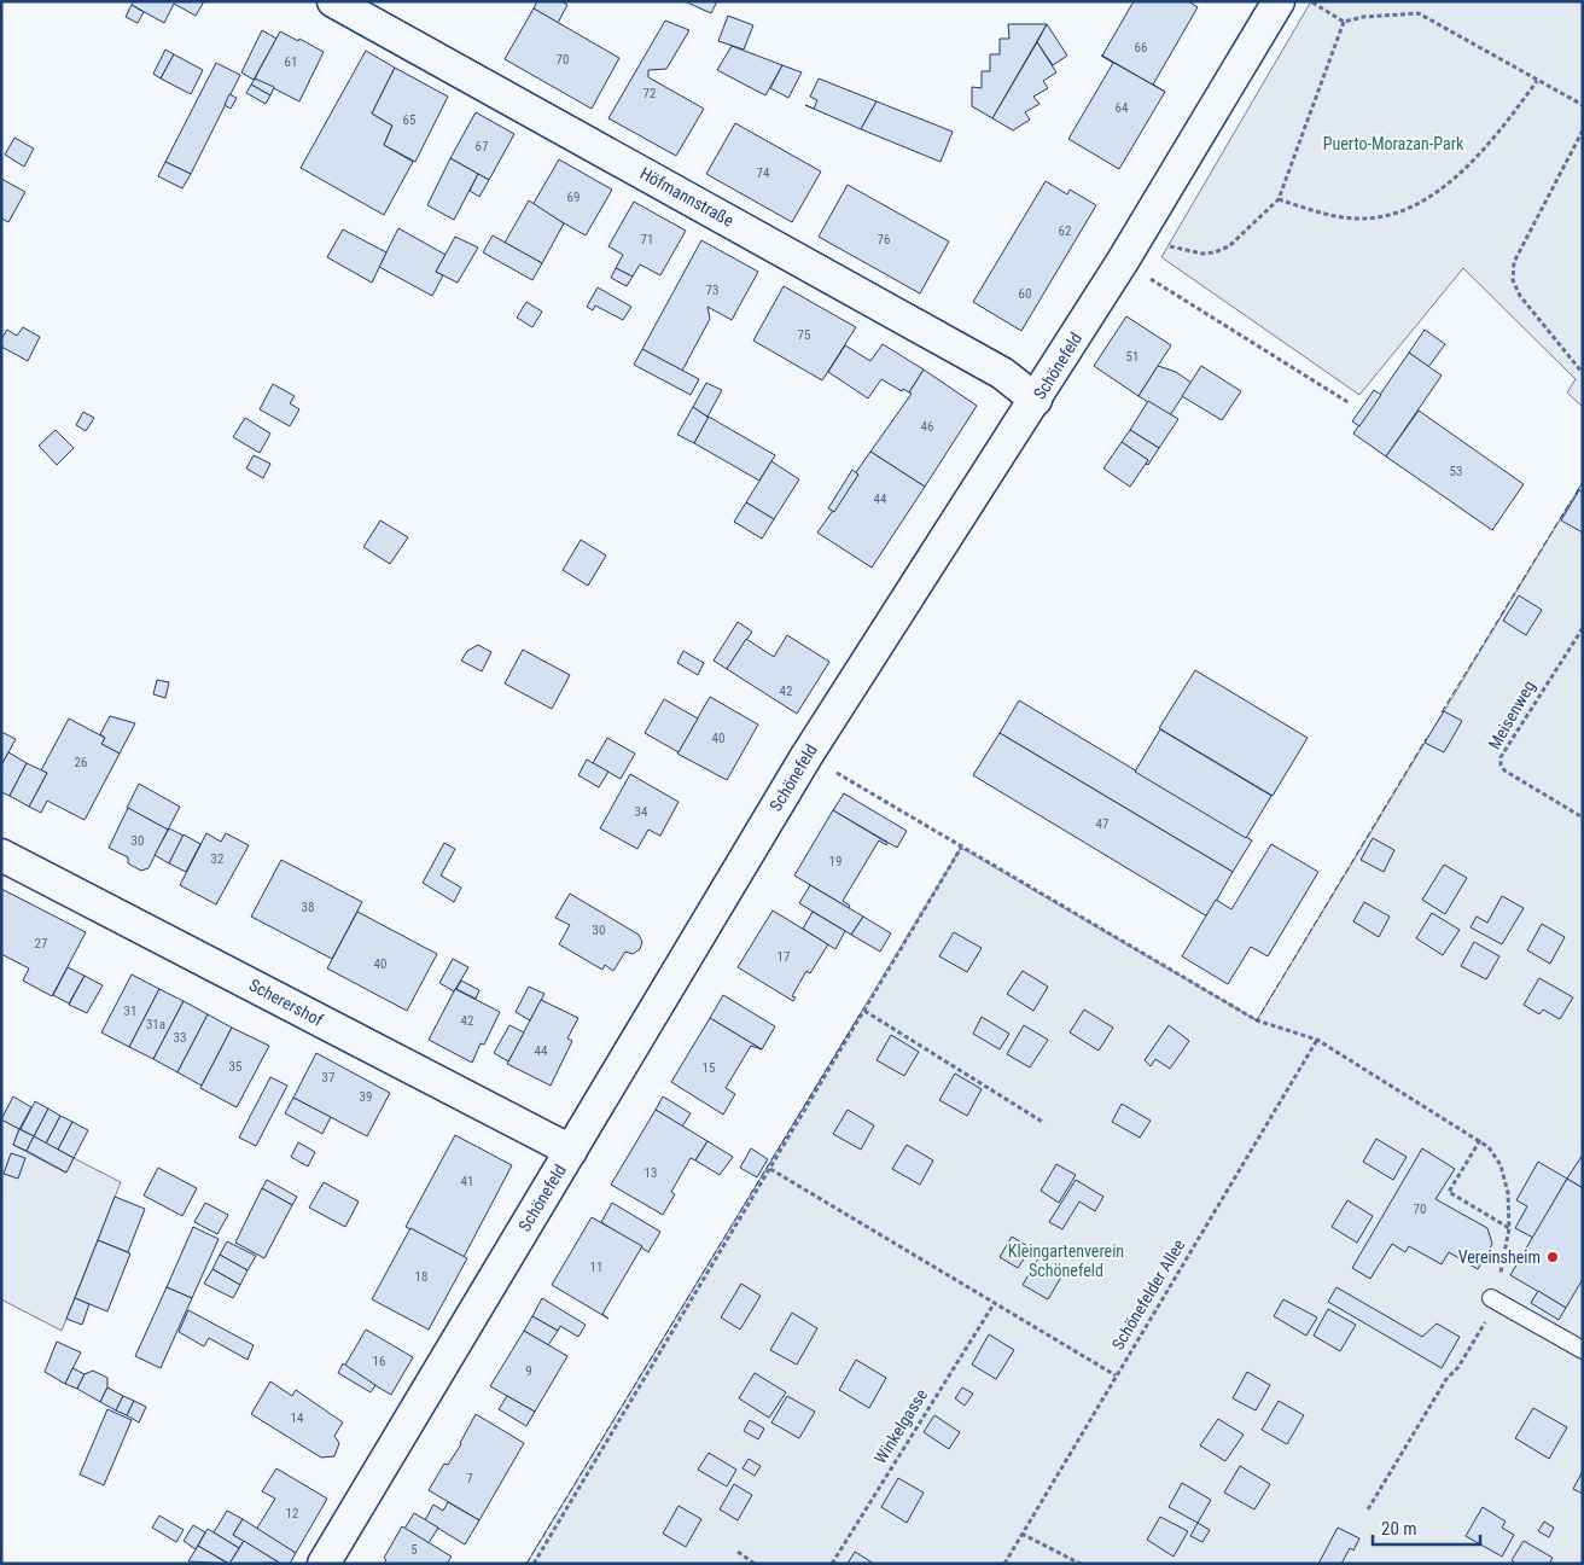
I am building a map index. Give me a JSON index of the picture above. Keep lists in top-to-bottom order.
{
  "streets": {
    "street": ["Höfmannstraße", "Schönefeld", "Scherershof"],
    "path": ["Meisenweg", "Schönefelder Allee", "Winkelgasse"]
  },
  "crossings": [
    ["Höfmannstraße", "Schönefeld"],
    ["Schönefeld", "Scherershof"]
  ],
  "parks": ["Puerto-Morazan-Park", "Kleingartenverein Schönefeld"],
  "places": ["Vereinsheim"],
  "house_numbers": [
    "66",
    "70",
    "61",
    "72",
    "64",
    "65",
    "67",
    "74",
    "69",
    "62",
    "71",
    "76",
    "73",
    "60",
    "75",
    "51",
    "46",
    "53",
    "44",
    "42",
    "40",
    "26",
    "34",
    "47",
    "30",
    "32",
    "19",
    "38",
    "30",
    "27",
    "17",
    "40",
    "31",
    "42",
    "31a",
    "33",
    "44",
    "35",
    "15",
    "37",
    "39",
    "13",
    "41",
    "70",
    "11",
    "18",
    "16",
    "9",
    "14",
    "7",
    "12",
    "5"
  ],
  "scale_bar": "20 m"
}
